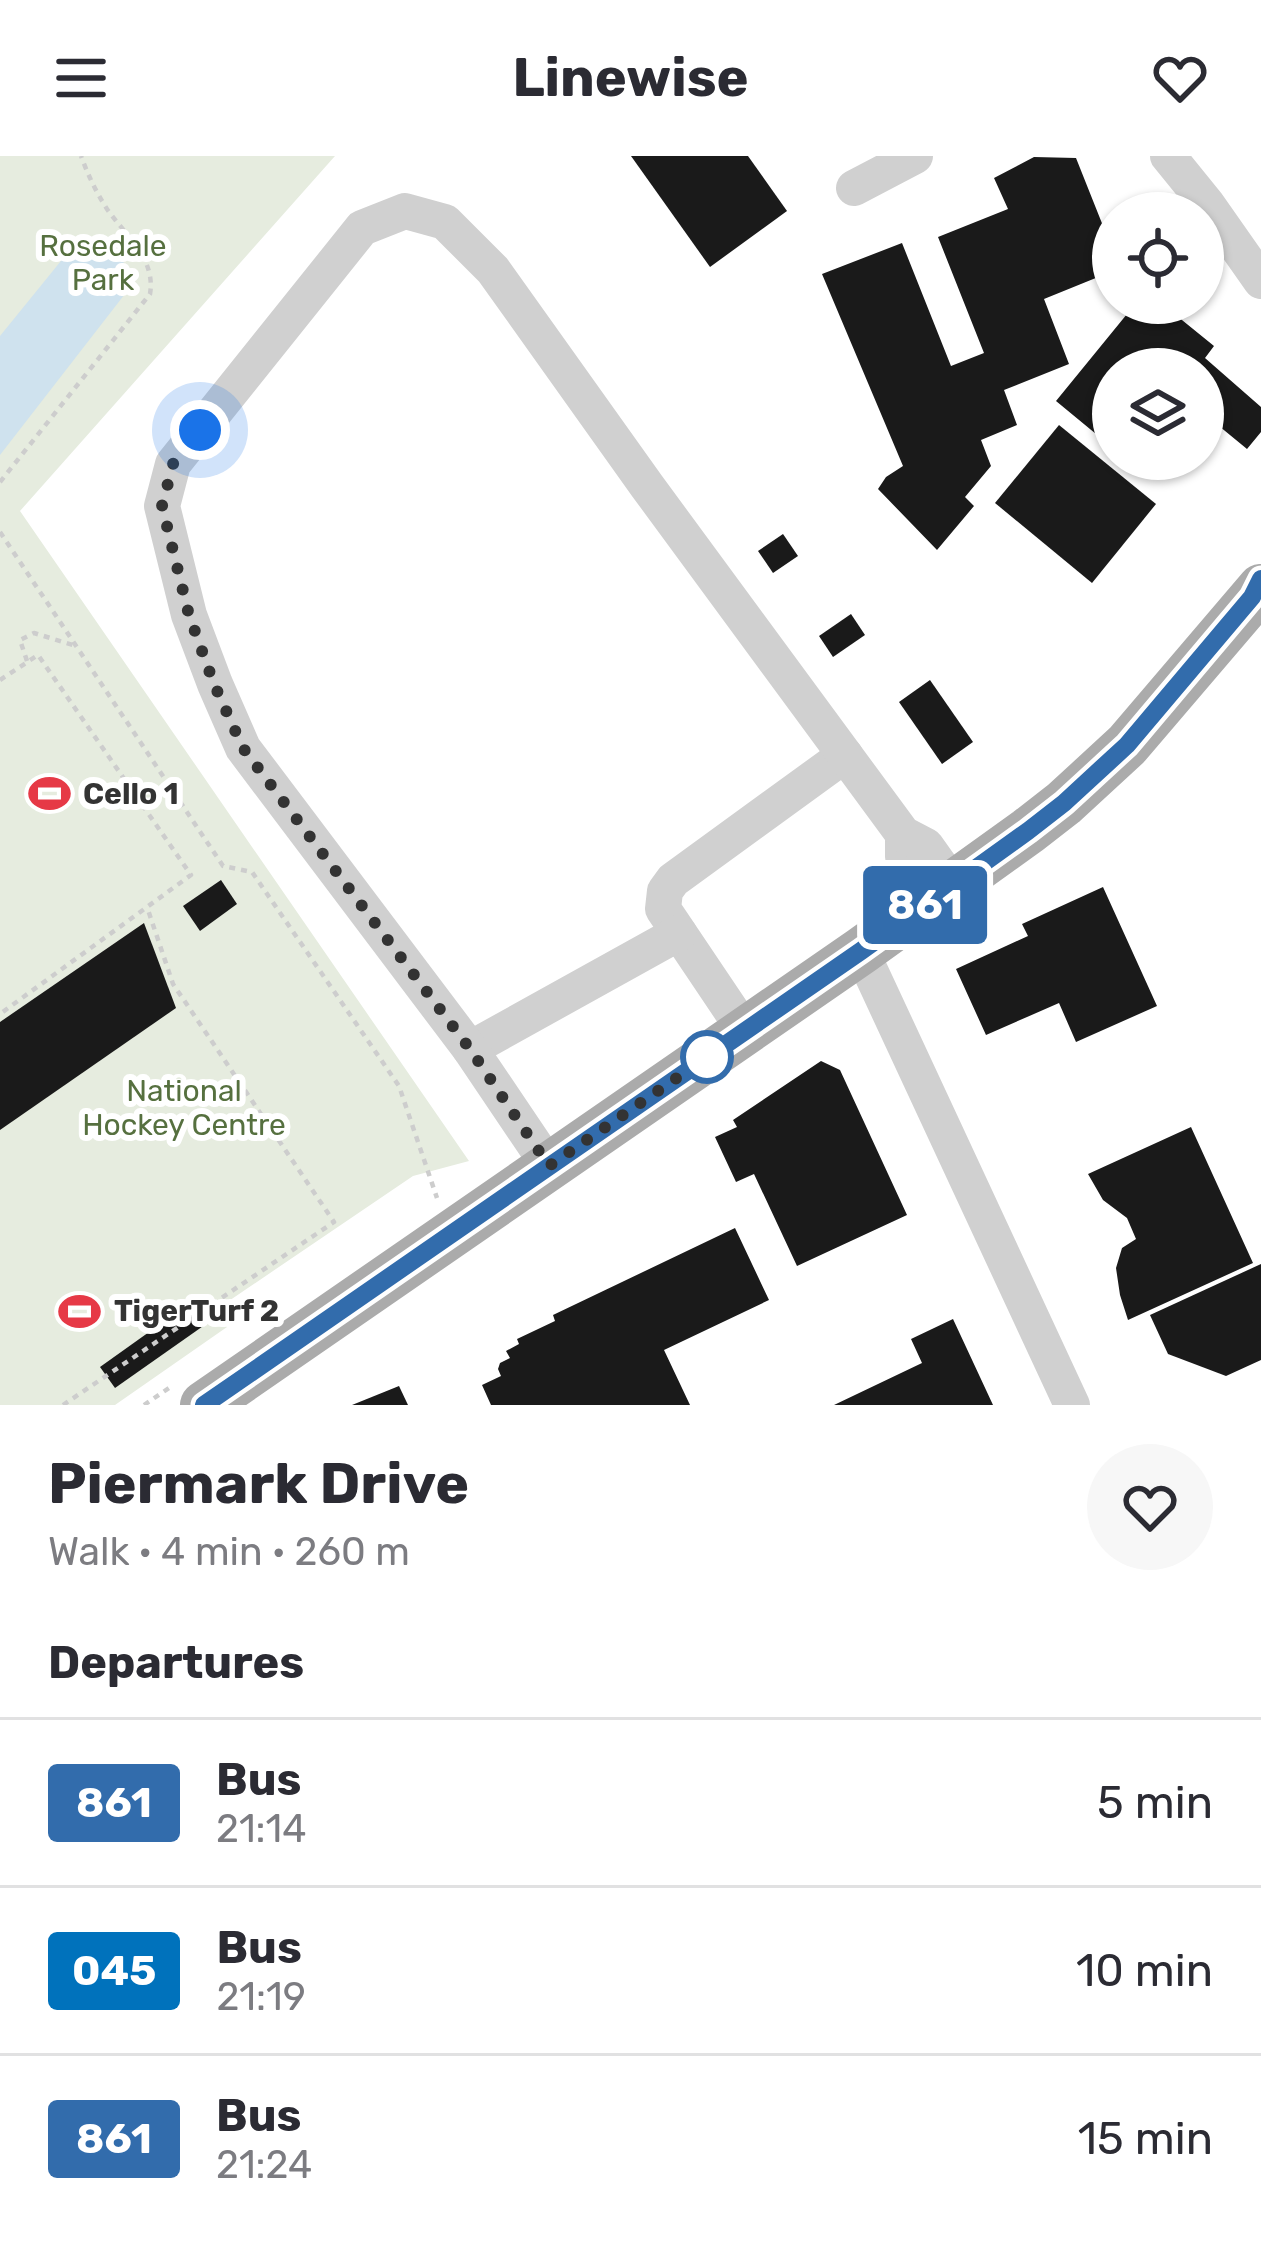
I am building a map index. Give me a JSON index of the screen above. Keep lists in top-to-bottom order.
{
  "parks": ["Rosedale Park", "National Hockey Centre"],
  "places": {
    "sports": ["Cello 1", "TigerTurf 2"]
  },
  "lines": ["bus line 861"],
  "page": {
    "header": "Linewise",
    "on_map": "861",
    "heading": [
      ["Piermark Drive", "Walk · 4 min · 260 m"],
      "Departures"
    ],
    "list": [
      {
        "mark": "861",
        "name": "Bus",
        "note": "21:14",
        "value": "5 min"
      },
      {
        "mark": "045",
        "name": "Bus",
        "note": "21:19",
        "value": "10 min"
      },
      {
        "mark": "861",
        "name": "Bus",
        "note": "21:24",
        "value": "15 min"
      }
    ]
  }
}
